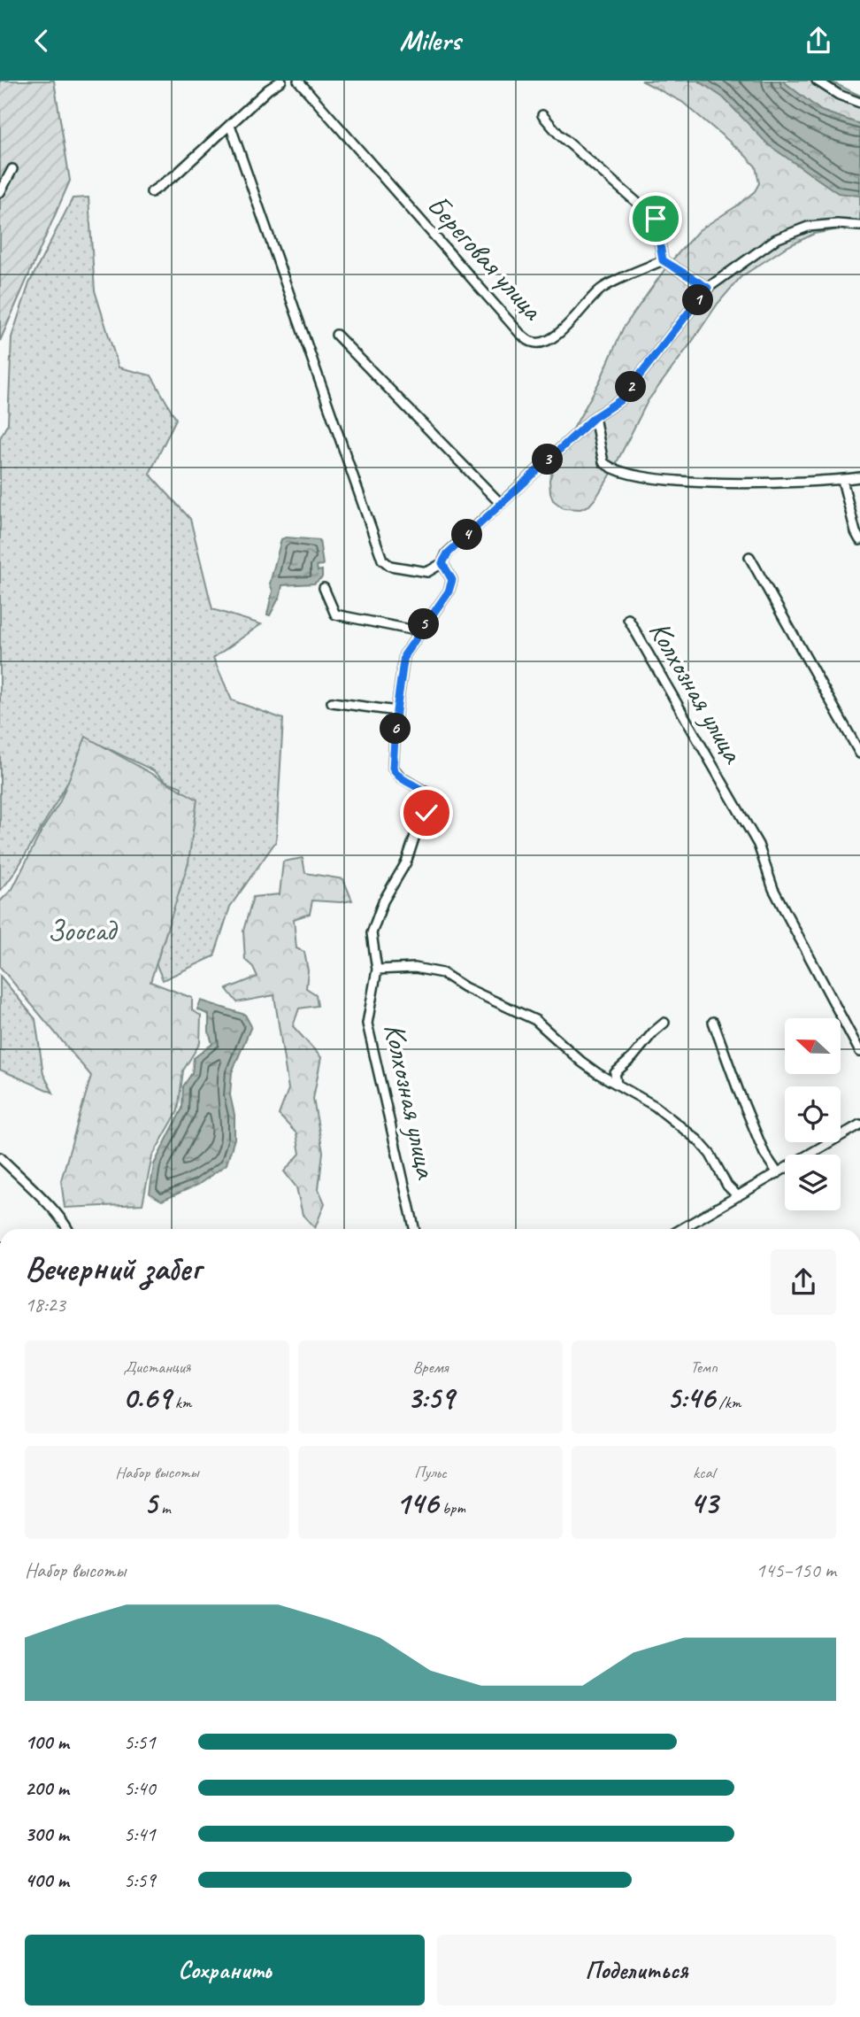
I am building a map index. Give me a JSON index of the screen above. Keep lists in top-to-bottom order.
{
  "streets": {
    "street": ["Береговая улица", "Колхозная улица"]
  },
  "parks": ["Зоосад"],
  "north": "left",
  "page": {
    "header": "Milers",
    "pins": [
      "1",
      "2",
      "3",
      "4",
      "5",
      "6"
    ],
    "heading": ["Вечерний забег", "18:23"],
    "stats": [
      ["Дистанция", "0.69 km"],
      ["Время", "3:59"],
      ["Темп", "5:46 /km"],
      ["Набор высоты", "5 m"],
      ["Пульс", "146 bpm"],
      ["kcal", "43"]
    ],
    "chart": ["Набор высоты", "145–150 m"],
    "list": [
      {
        "name": "100 m",
        "note": "5:51"
      },
      {
        "name": "200 m",
        "note": "5:40"
      },
      {
        "name": "300 m",
        "note": "5:41"
      },
      {
        "name": "400 m",
        "note": "5:59"
      }
    ],
    "buttons": ["Сохранить", "Поделиться"]
  }
}
